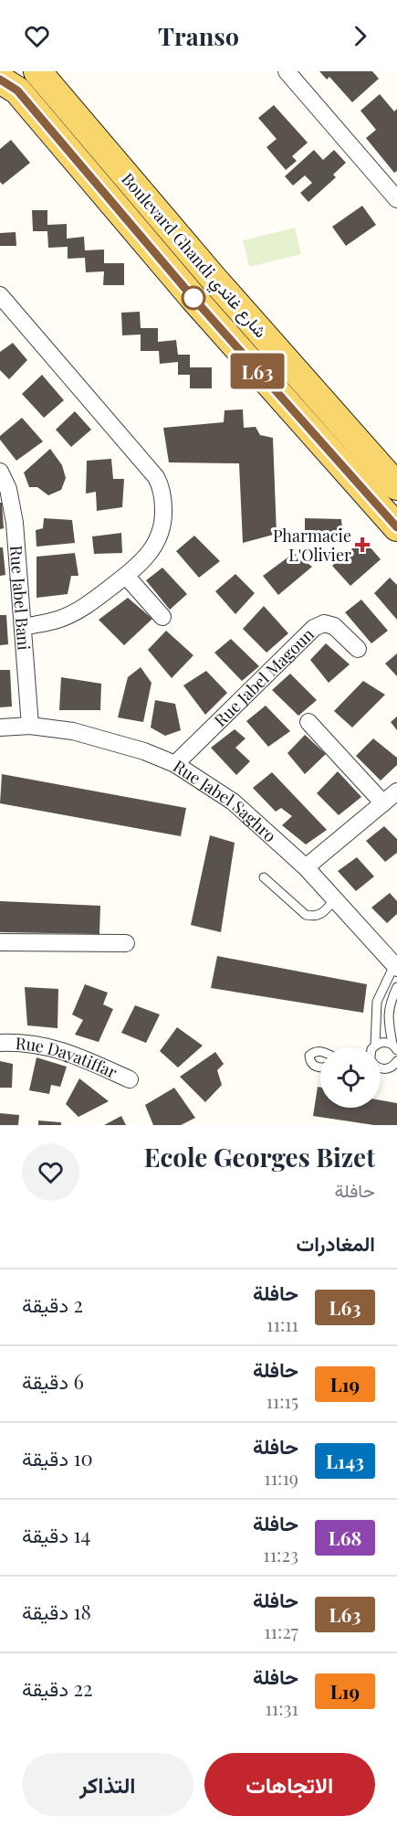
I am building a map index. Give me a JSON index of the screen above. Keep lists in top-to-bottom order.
{
  "streets": {
    "main road": ["Boulevard Ghandi شارع غاندي"],
    "street": [
      "Rue Jabel Bani",
      "Rue Jabel Magoun",
      "Rue Jabel Saghro",
      "Rue Dayatiffar"
    ]
  },
  "crossings": [
    ["Rue Jabel Bani", "Rue Jabel Saghro"],
    ["Rue Jabel Magoun", "Rue Jabel Saghro"]
  ],
  "places": {
    "health": ["Pharmacie L'Olivier"]
  },
  "lines": ["bus line L63"],
  "page": {
    "header": "Transo",
    "on_map": "L63",
    "heading": [
      ["Ecole Georges Bizet", "حافلة"],
      "المغادرات"
    ],
    "list": [
      {
        "mark": "L63",
        "name": "حافلة",
        "note": "11:11",
        "value": "2 دقيقة"
      },
      {
        "mark": "L19",
        "name": "حافلة",
        "note": "11:15",
        "value": "6 دقيقة"
      },
      {
        "mark": "L143",
        "name": "حافلة",
        "note": "11:19",
        "value": "10 دقيقة"
      },
      {
        "mark": "L68",
        "name": "حافلة",
        "note": "11:23",
        "value": "14 دقيقة"
      },
      {
        "mark": "L63",
        "name": "حافلة",
        "note": "11:27",
        "value": "18 دقيقة"
      },
      {
        "mark": "L19",
        "name": "حافلة",
        "note": "11:31",
        "value": "22 دقيقة"
      }
    ],
    "buttons": ["الاتجاهات", "التذاكر"]
  }
}
